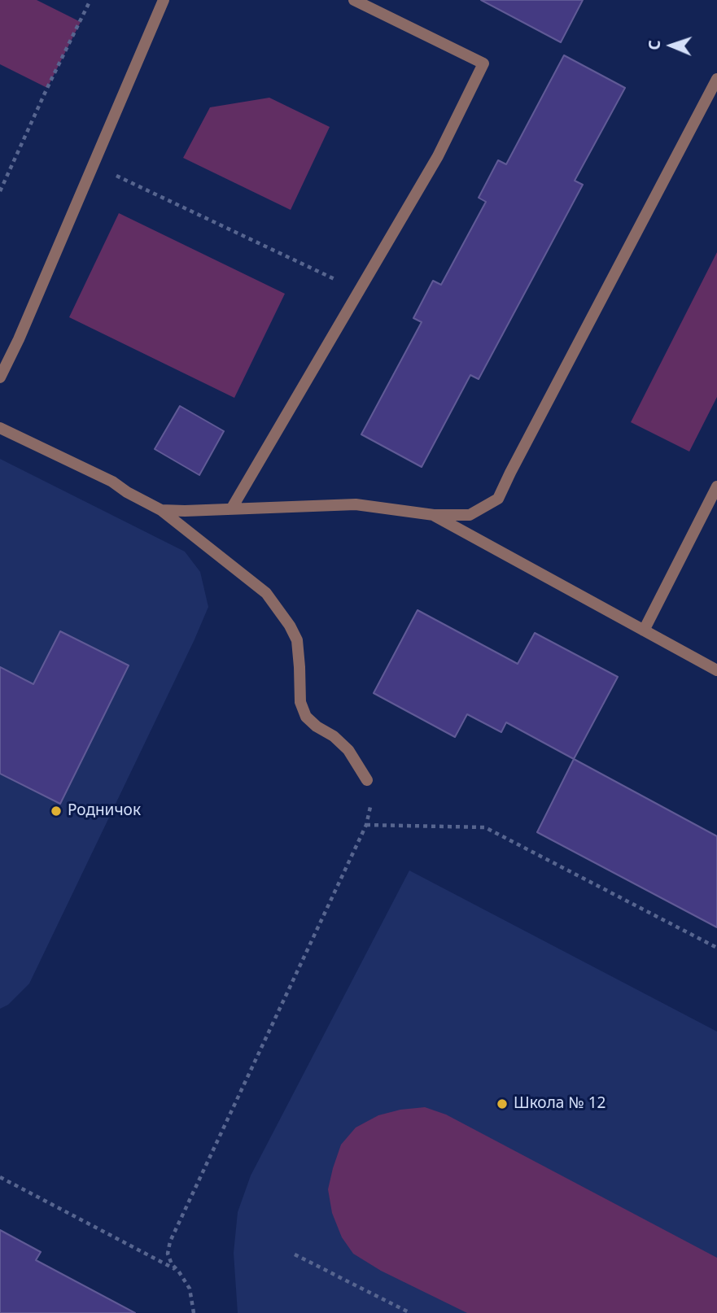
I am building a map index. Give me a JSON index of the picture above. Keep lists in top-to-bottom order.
{
  "places": ["Родничок", "Школа № 12"],
  "north": "left"
}
